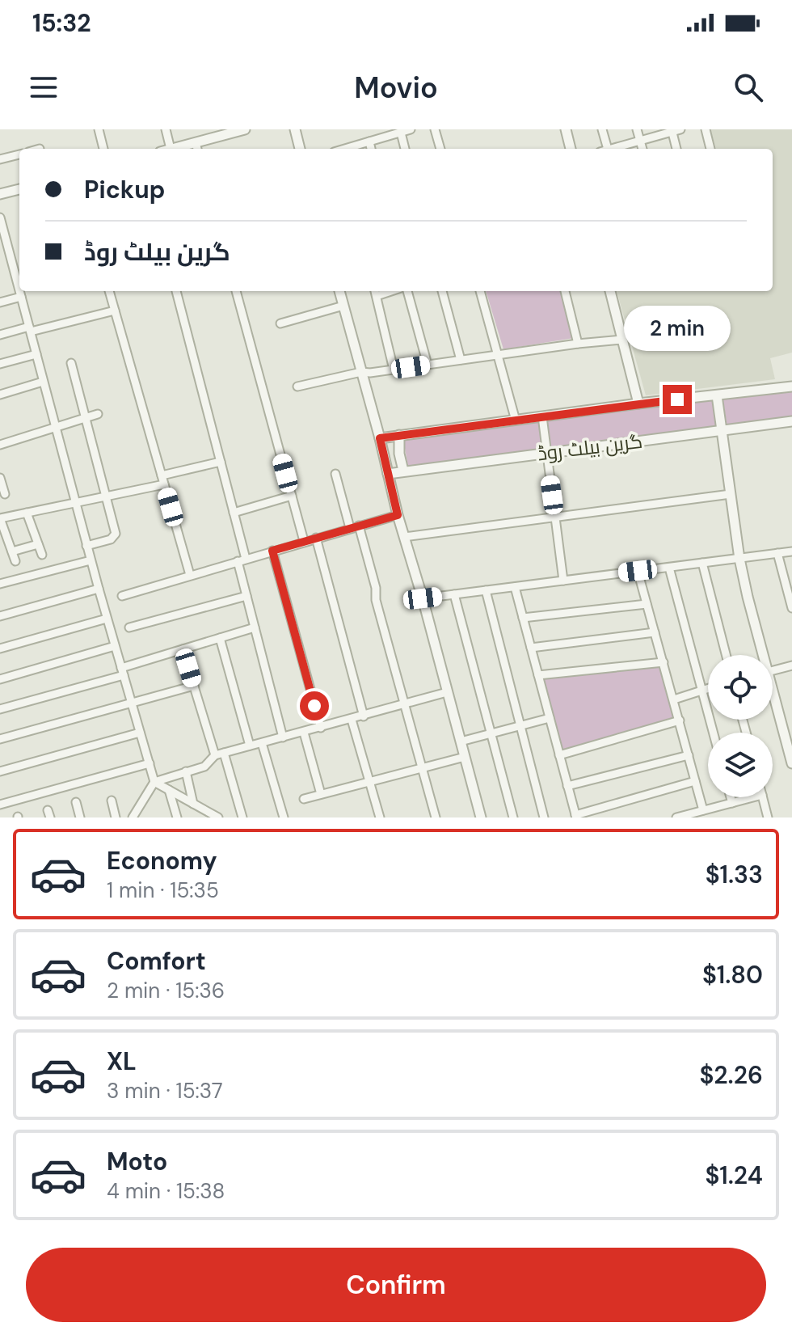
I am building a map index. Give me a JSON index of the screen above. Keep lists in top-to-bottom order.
{
  "streets": {
    "street": ["گرین بیلٹ روڈ"]
  },
  "page": {
    "status": "15:32",
    "header": "Movio",
    "banner": ["Pickup", "گرین بیلٹ روڈ"],
    "bubble": "2 min",
    "list": [
      {
        "name": "Economy",
        "note": "1 min · 15:35",
        "value": "$1.33"
      },
      {
        "name": "Comfort",
        "note": "2 min · 15:36",
        "value": "$1.80"
      },
      {
        "name": "XL",
        "note": "3 min · 15:37",
        "value": "$2.26"
      },
      {
        "name": "Moto",
        "note": "4 min · 15:38",
        "value": "$1.24"
      }
    ],
    "buttons": "Confirm"
  }
}
